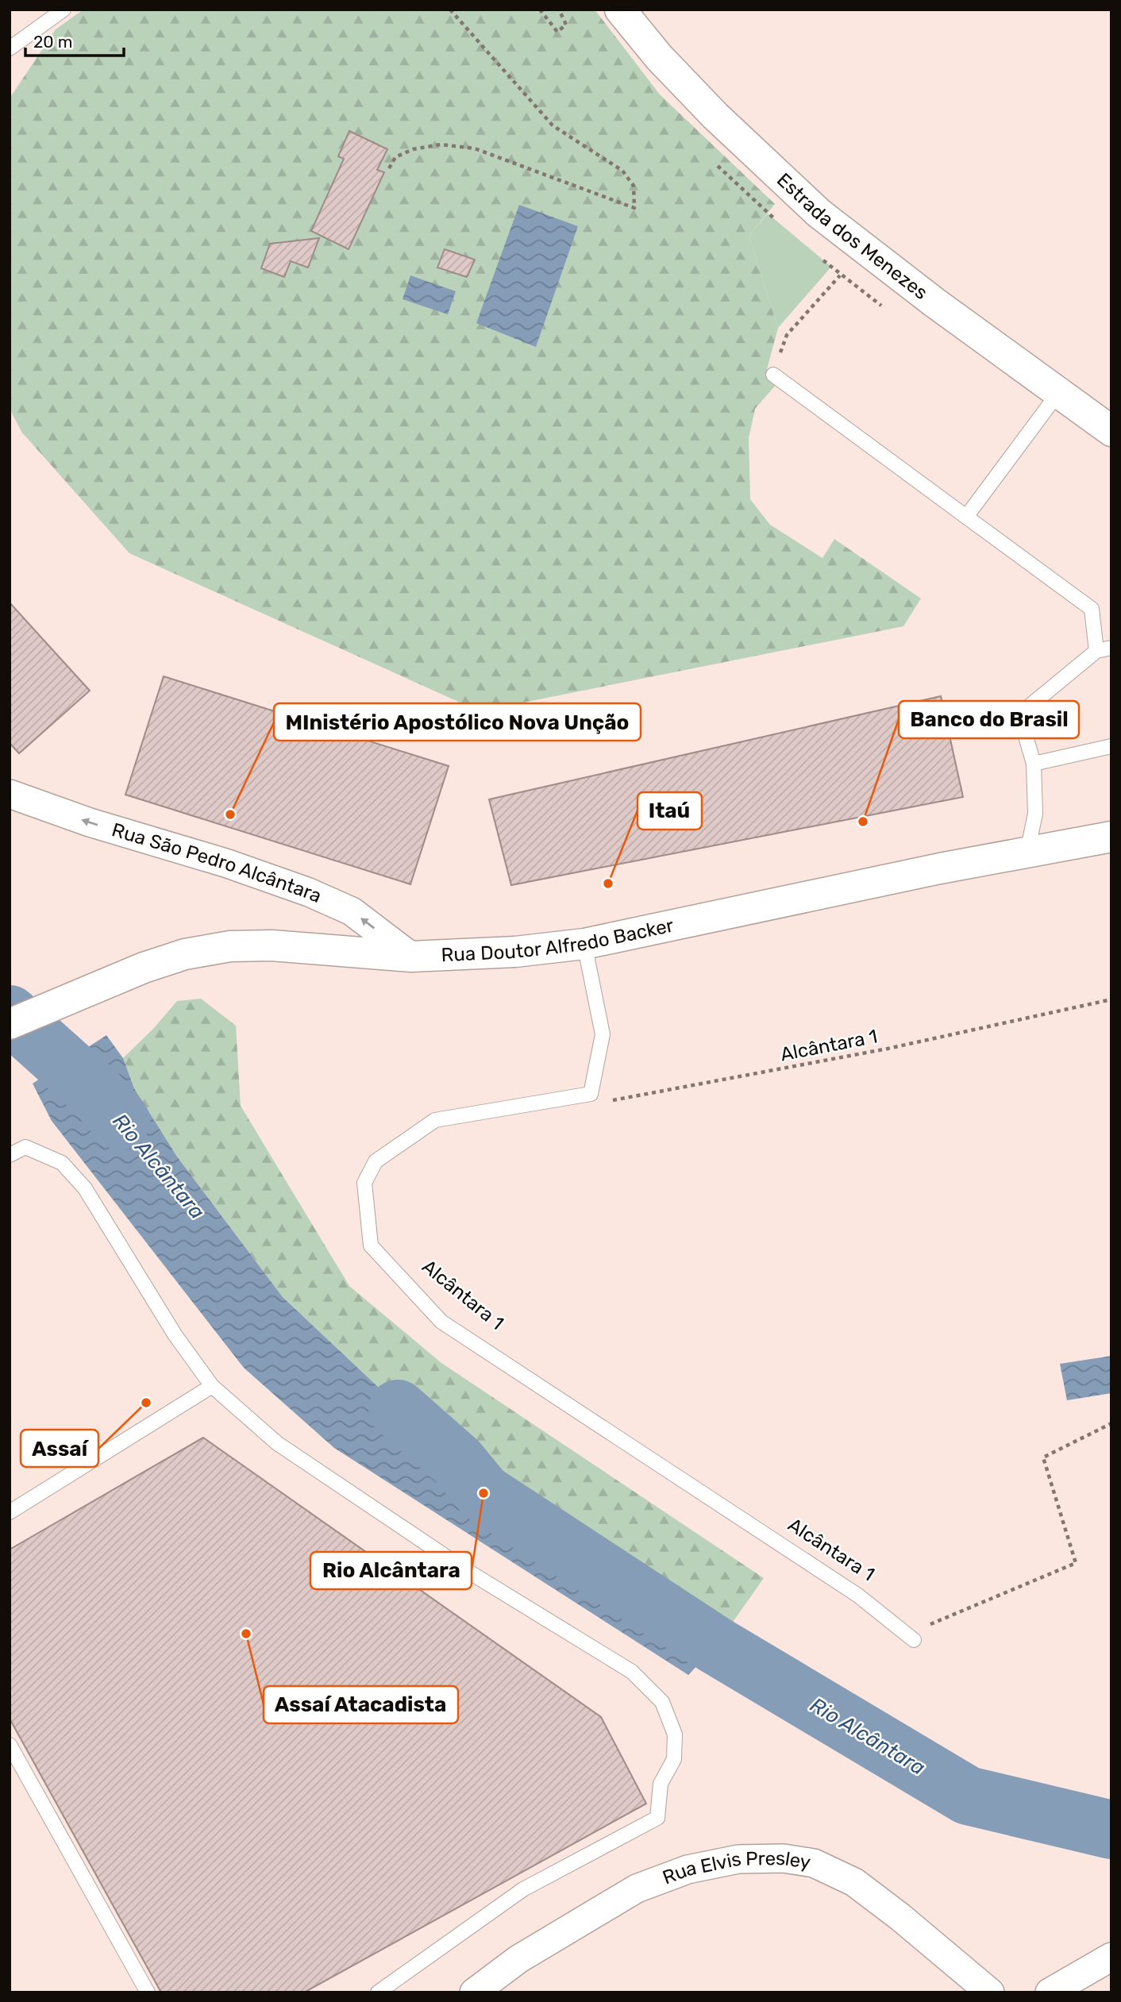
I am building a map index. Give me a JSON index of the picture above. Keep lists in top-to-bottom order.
{
  "streets": {
    "main road": ["Estrada dos Menezes", "Rua Doutor Alfredo Backer"],
    "street": ["Rua São Pedro Alcântara", "Rua Elvis Presley"],
    "path": ["Alcântara 1"]
  },
  "crossings": [
    ["Rua São Pedro Alcântara", "Rua Doutor Alfredo Backer"]
  ],
  "one_way": ["Rua São Pedro Alcântara"],
  "water": ["Rio Alcântara"],
  "places": [
    "MInistério Apostólico Nova Unção",
    "Banco do Brasil",
    "Itaú",
    "Assaí",
    "Rio Alcântara",
    "Assaí Atacadista"
  ],
  "scale_bar": "20 m"
}
